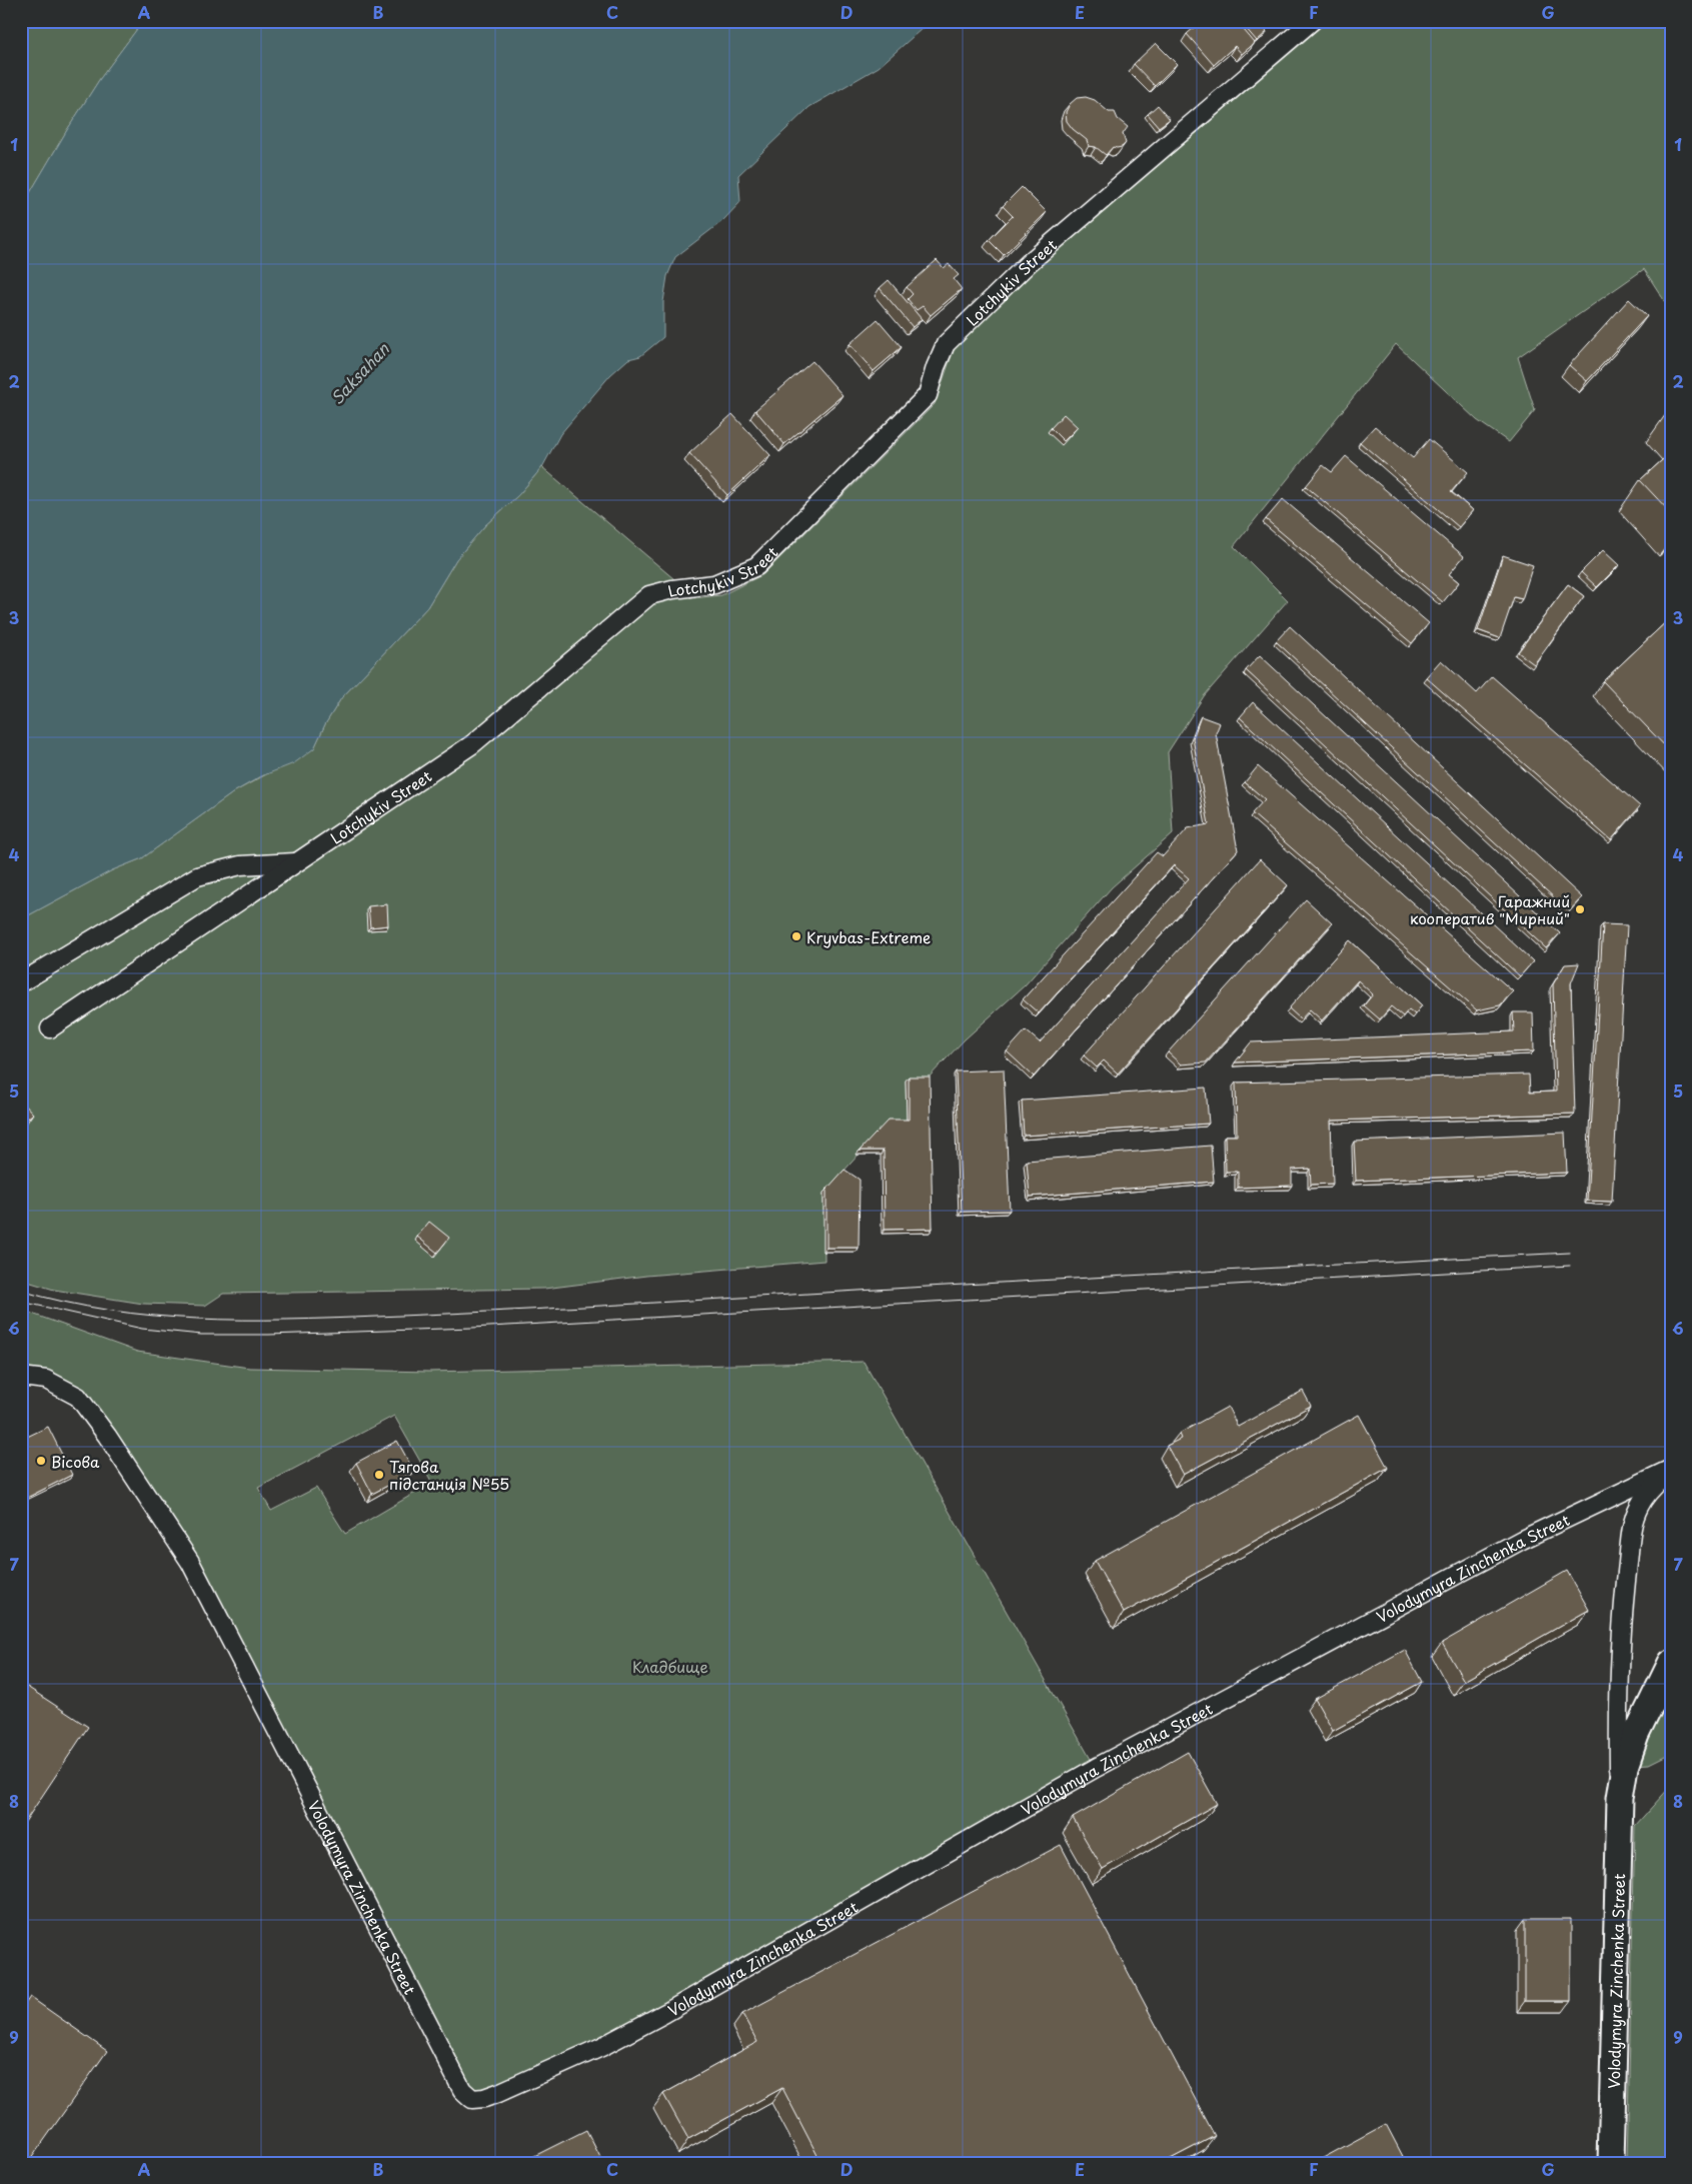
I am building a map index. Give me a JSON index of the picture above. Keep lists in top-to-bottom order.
{
  "streets": {
    "main road": ["Volodymyra Zinchenka Street"],
    "street": ["Lotchykiv Street"]
  },
  "water": ["Saksahan"],
  "parks": ["Кладбище"],
  "places": [
    "Гаражний кооператив \"Мирний\"",
    "Kryvbas-Extreme",
    "Вісова",
    "Тягова підстанція №55"
  ],
  "grid": {
    "columns": [
      "A",
      "B",
      "C",
      "D",
      "E",
      "F",
      "G"
    ],
    "rows": [
      "1",
      "2",
      "3",
      "4",
      "5",
      "6",
      "7",
      "8",
      "9"
    ]
  }
}
